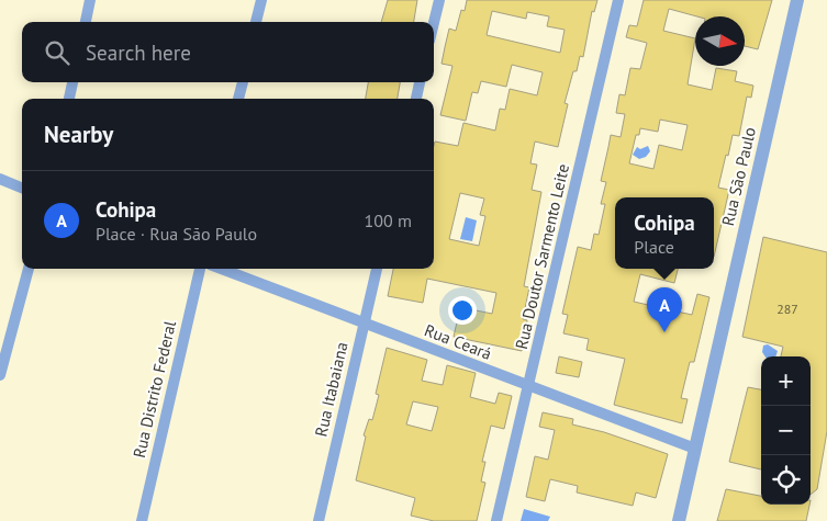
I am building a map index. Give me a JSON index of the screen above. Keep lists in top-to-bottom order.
{
  "streets": {
    "street": [
      "Rua São Paulo",
      "Rua Doutor Sarmento Leite",
      "Rua Ceará",
      "Rua Distrito Federal",
      "Rua Itabaiana"
    ]
  },
  "crossings": [
    ["Rua São Paulo", "Rua Ceará"],
    ["Rua Doutor Sarmento Leite", "Rua Ceará"],
    ["Rua Ceará", "Rua Itabaiana"]
  ],
  "house_numbers": ["287"],
  "north": "right",
  "page": {
    "search": "Search here",
    "heading": "Nearby",
    "list": [
      {
        "mark": "A",
        "name": "Cohipa",
        "note": "Place · Rua São Paulo",
        "value": "100 m"
      }
    ],
    "popup": ["Cohipa", "Place"],
    "pins": "A",
    "map_buttons": ["+", "−"]
  }
}
